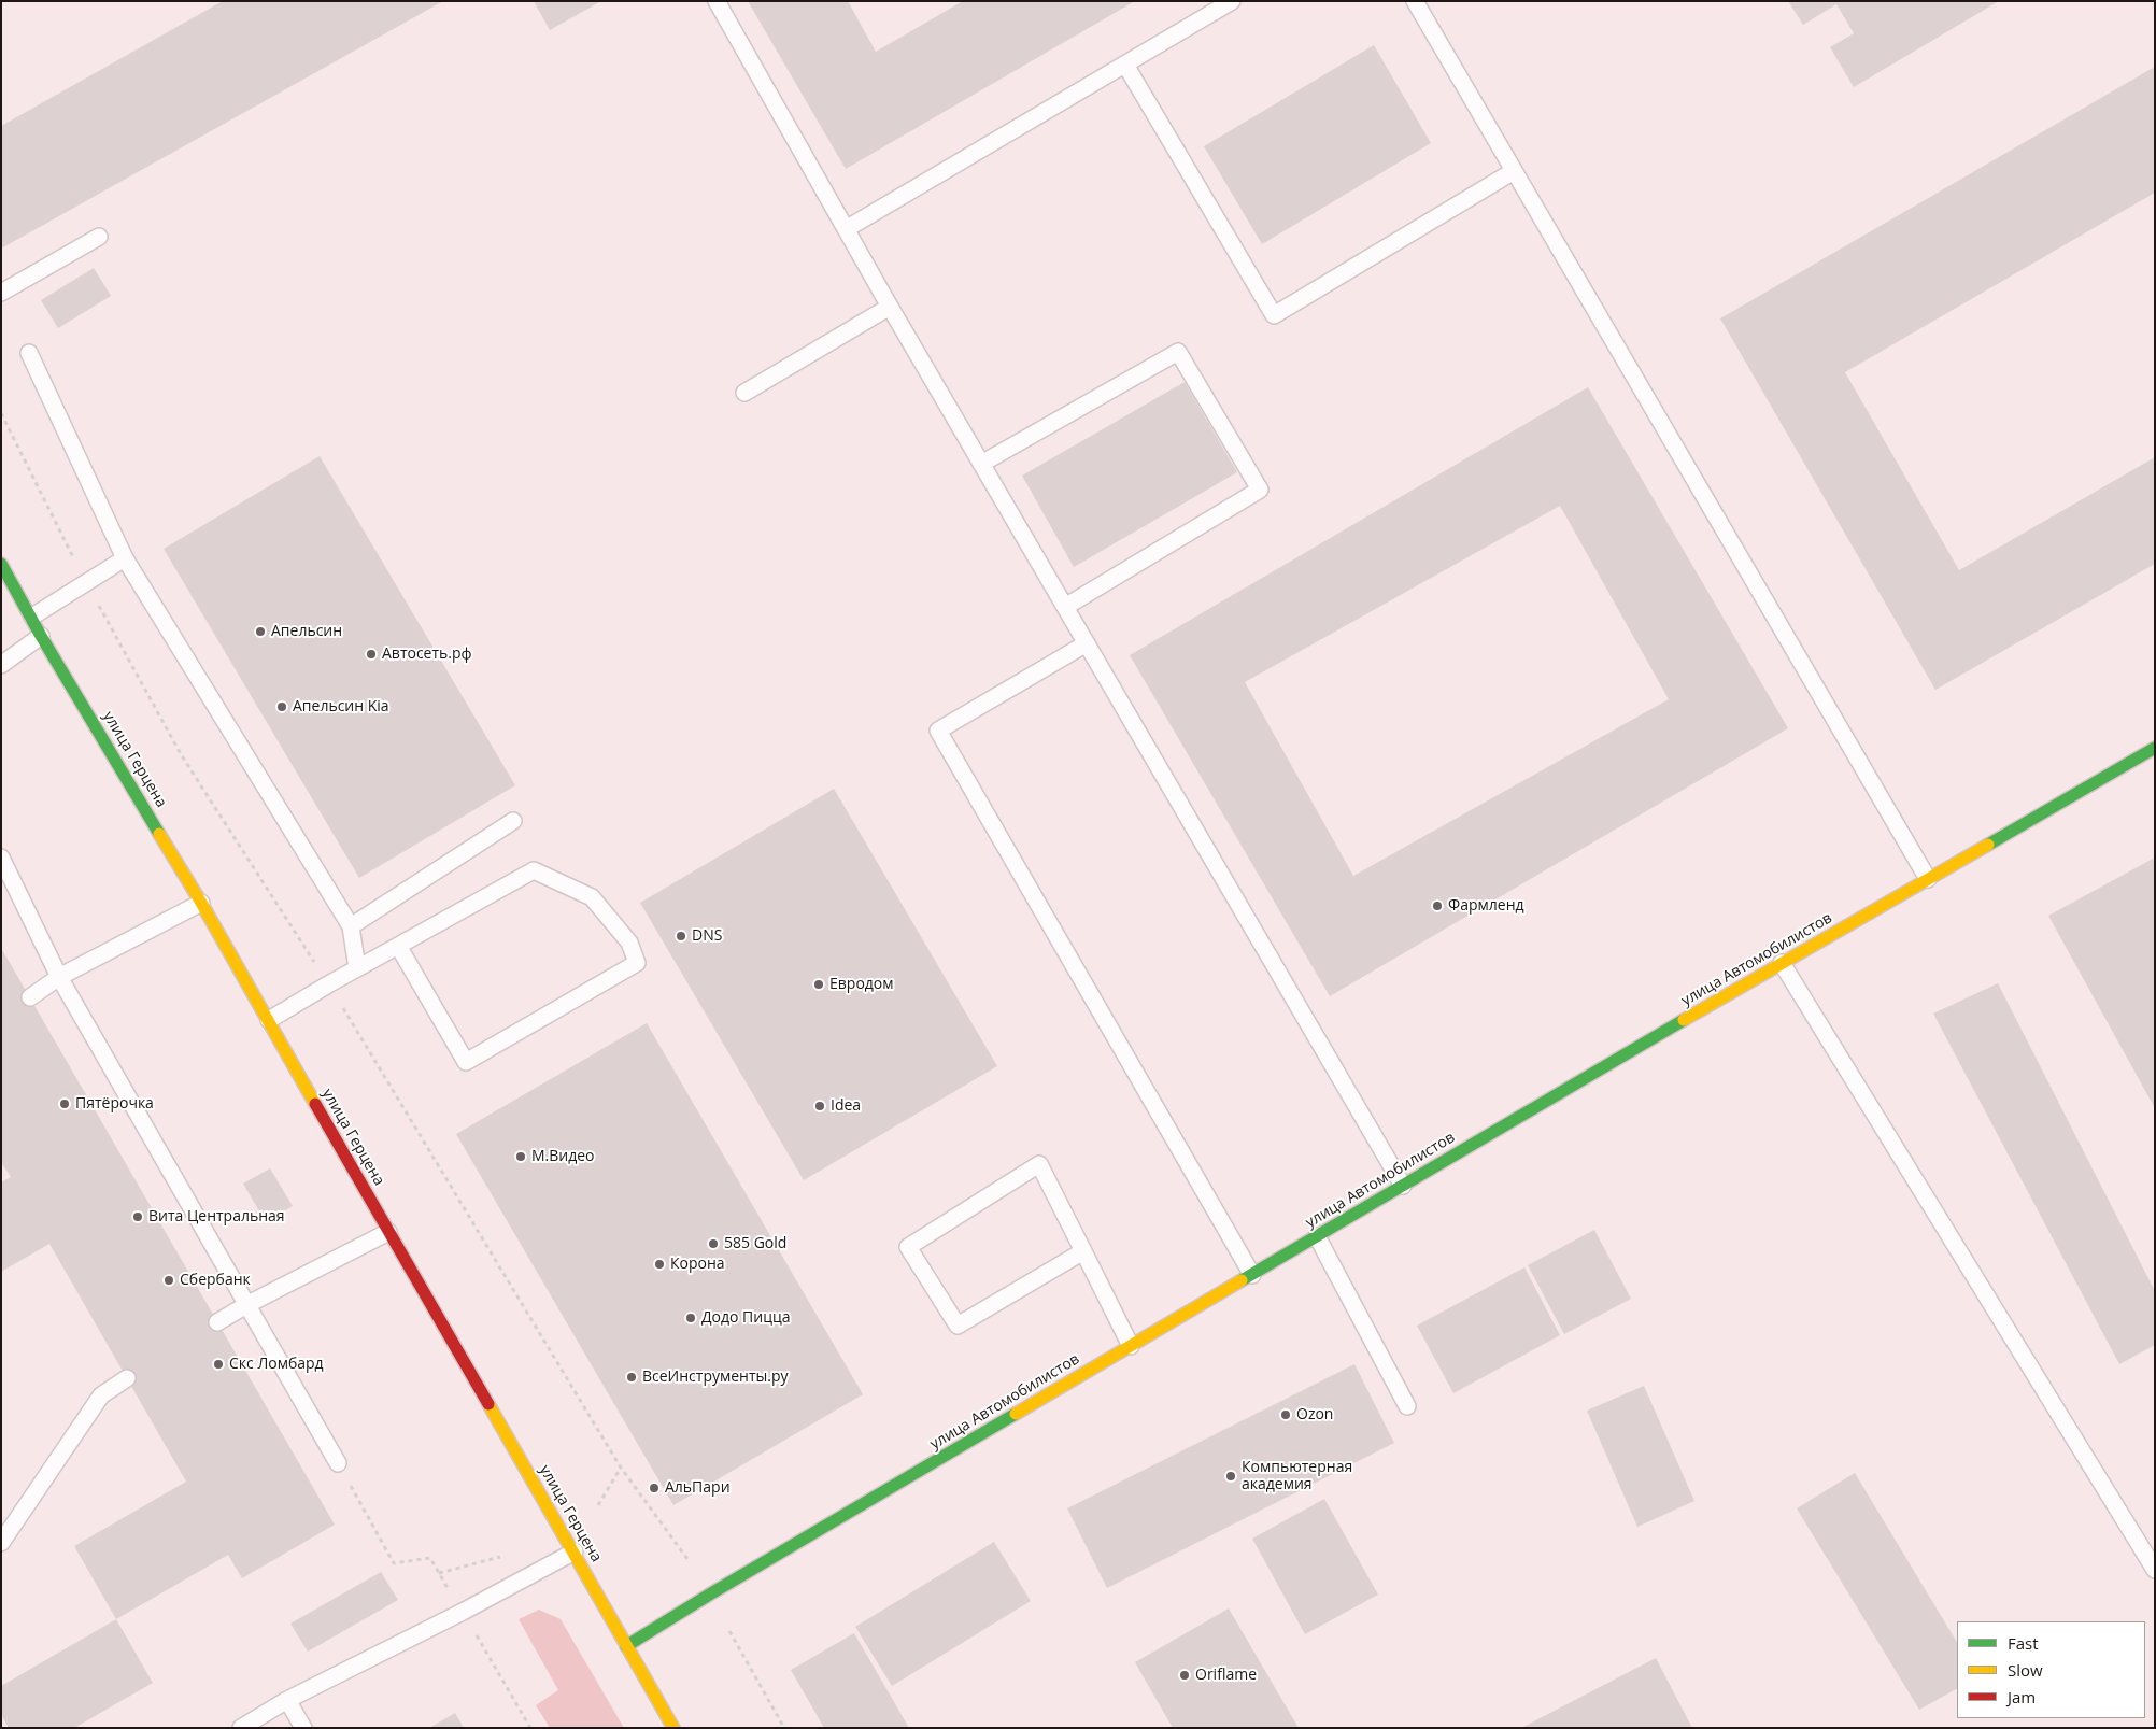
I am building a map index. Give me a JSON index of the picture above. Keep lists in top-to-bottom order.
{
  "streets": {
    "street": ["улица Герцена", "улица Автомобилистов"]
  },
  "crossings": [
    ["улица Герцена", "улица Автомобилистов"]
  ],
  "places": [
    "Апельсин",
    "Автосеть.рф",
    "Апельсин Kia",
    "Фармленд",
    "DNS",
    "Евродом",
    "Пятёрочка",
    "Idea",
    "М.Видео",
    "Вита Центральная",
    "585 Gold",
    "Корона",
    "Сбербанк",
    "Додо Пицца",
    "Скс Ломбард",
    "ВсеИнструменты.ру",
    "Ozon",
    "Компьютерная академия",
    "АльПари",
    "Oriflame"
  ],
  "legend": ["Fast", "Slow", "Jam"]
}
